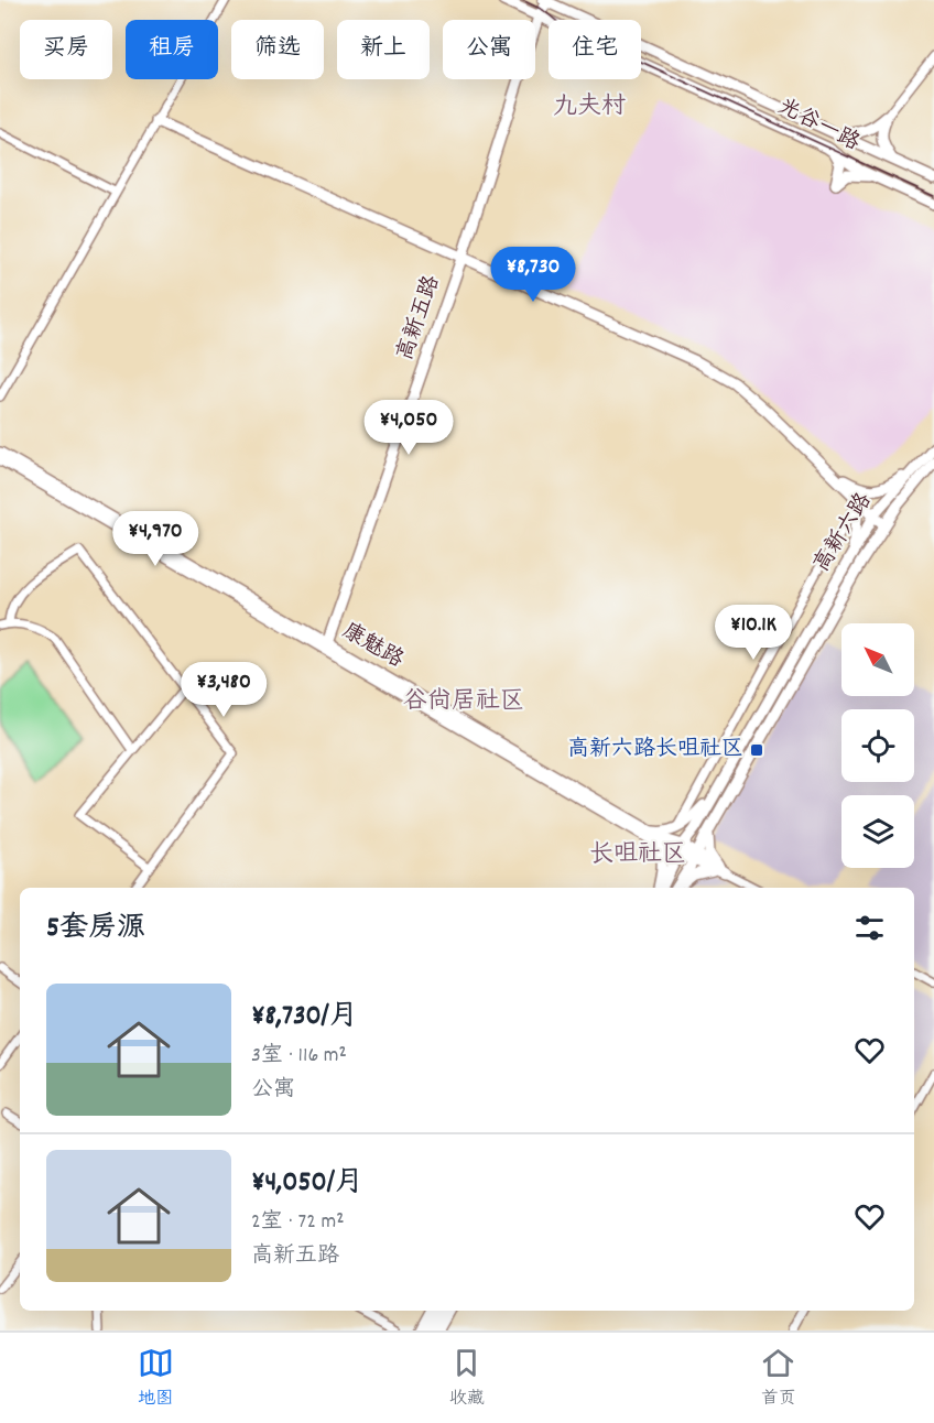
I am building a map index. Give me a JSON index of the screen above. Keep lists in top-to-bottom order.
{
  "streets": {
    "main road": [
      "光谷一路",
      "高新五路",
      "高新六路",
      "康魅路"
    ]
  },
  "crossings": [
    ["光谷一路", "高新五路"],
    ["高新五路", "康魅路"],
    ["高新六路", "康魅路"]
  ],
  "districts": ["九夫村", "谷尚居社区", "长咀社区"],
  "places": {
    "transit": ["高新六路长咀社区"]
  },
  "north": "top left",
  "page": {
    "chip": [
      "买房",
      "租房",
      "筛选",
      "新上",
      "公寓",
      "住宅"
    ],
    "price": [
      "¥8,730",
      "¥4,050",
      "¥4,970",
      "¥10.1K",
      "¥3,480"
    ],
    "heading": "5套房源",
    "list": [
      {
        "name": "¥8,730/月",
        "note": "3室 · 116 m² · 公寓"
      },
      {
        "name": "¥4,050/月",
        "note": "2室 · 72 m² · 高新五路"
      }
    ],
    "tabs": ["地图", "收藏", "首页"]
  }
}
